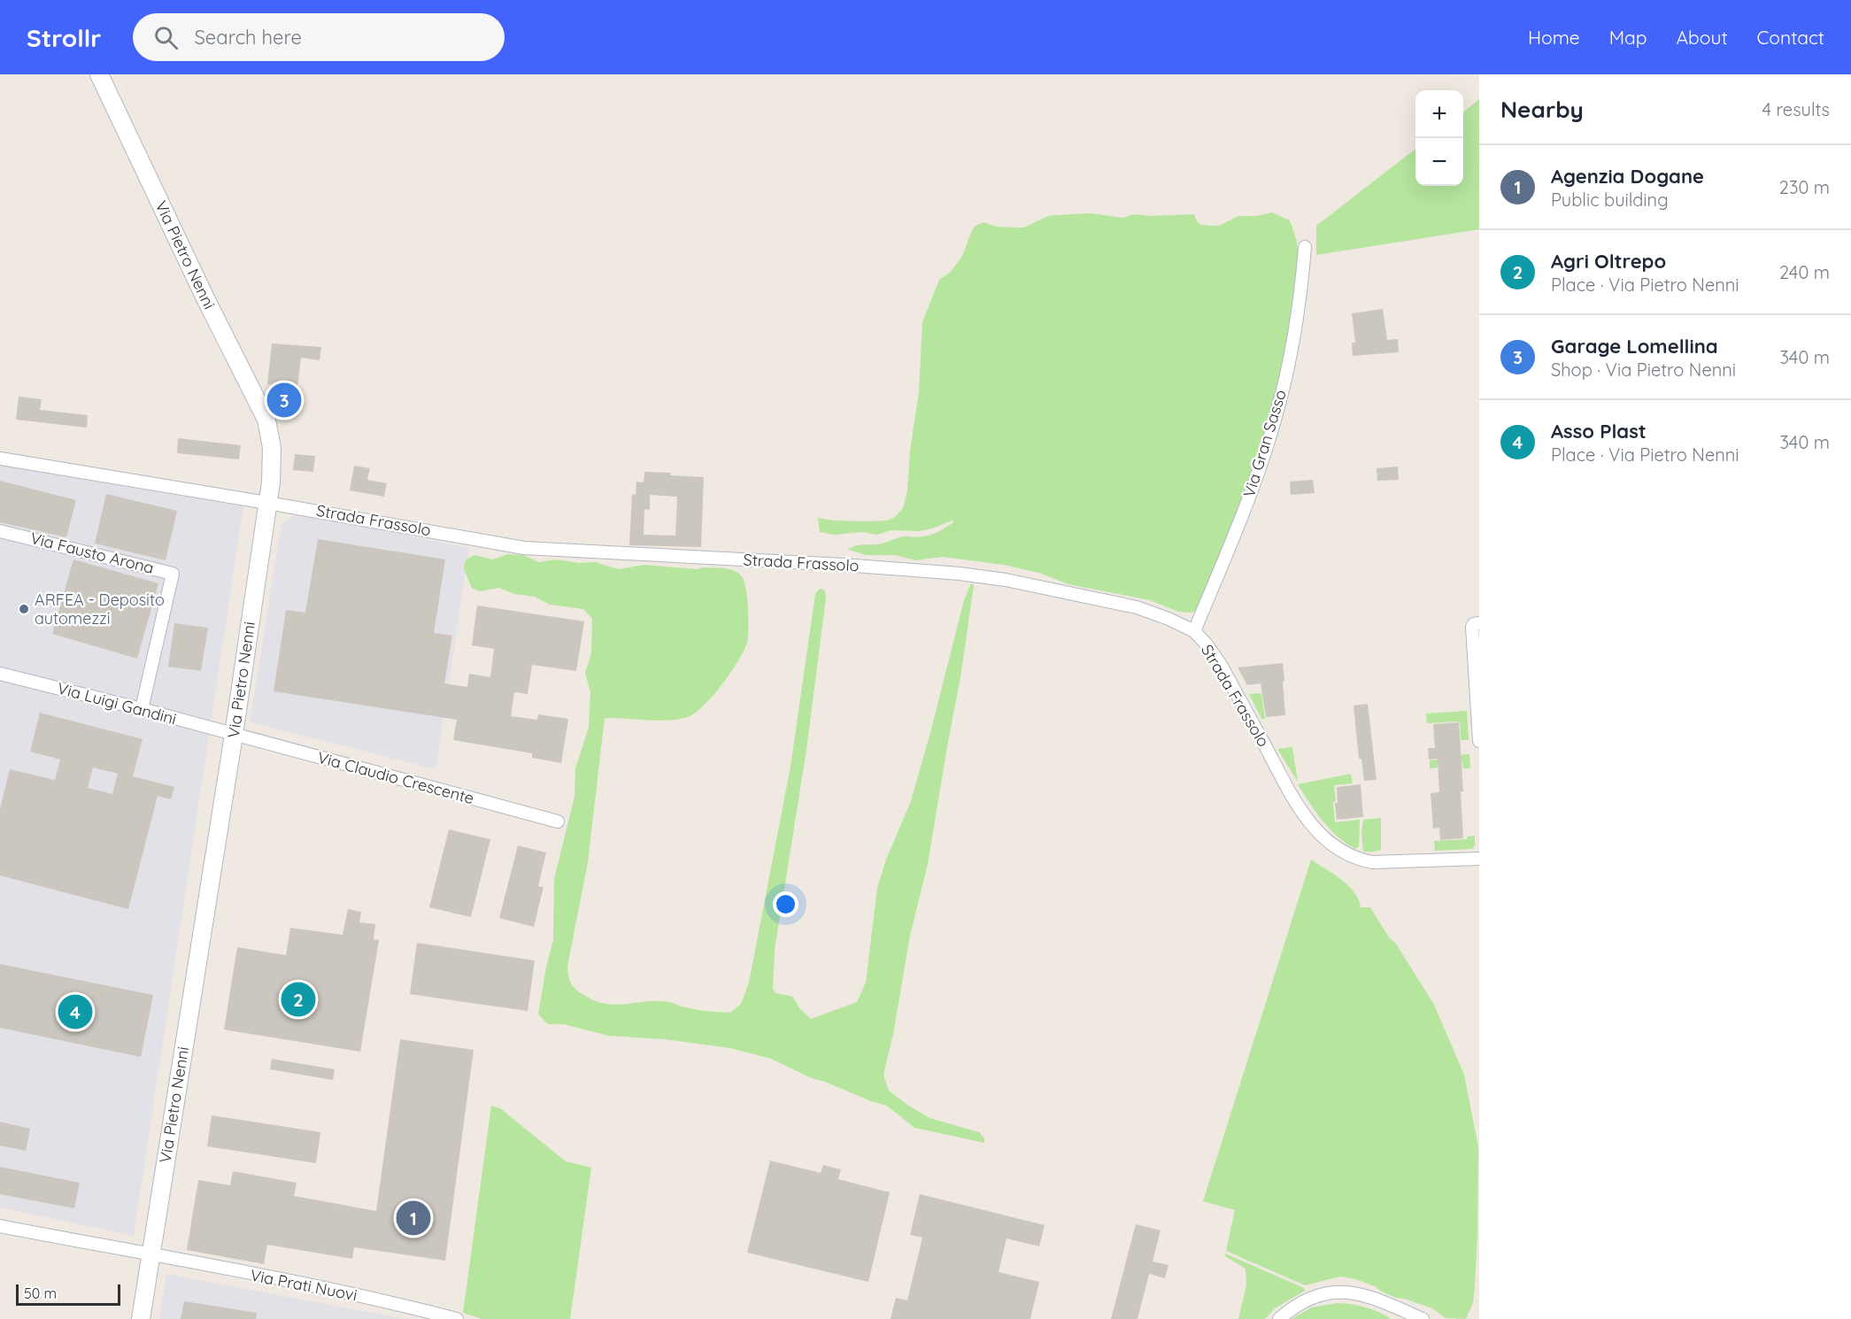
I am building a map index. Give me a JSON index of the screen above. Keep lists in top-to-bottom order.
{
  "streets": {
    "street": [
      "Via Pietro Nenni",
      "Via Gran Sasso",
      "Strada Frassolo",
      "Via Fausto Arona",
      "Via Luigi Gandini",
      "Via Claudio Crescente",
      "Via Prati Nuovi"
    ]
  },
  "crossings": [
    ["Via Pietro Nenni", "Strada Frassolo"],
    ["Via Pietro Nenni", "Via Luigi Gandini"],
    ["Via Pietro Nenni", "Via Claudio Crescente"],
    ["Via Pietro Nenni", "Via Prati Nuovi"],
    ["Via Gran Sasso", "Strada Frassolo"],
    ["Via Fausto Arona", "Via Luigi Gandini"],
    ["Via Luigi Gandini", "Via Claudio Crescente"]
  ],
  "places": ["ARFEA - Deposito automezzi"],
  "scale_bar": "50 m",
  "page": {
    "header": "Strollr",
    "search": "Search here",
    "nav": [
      "Home",
      "Map",
      "About",
      "Contact"
    ],
    "heading": ["Nearby", "4 results"],
    "map_buttons": ["+", "−"],
    "list": [
      {
        "mark": "1",
        "name": "Agenzia Dogane",
        "note": "Public building",
        "value": "230 m"
      },
      {
        "mark": "2",
        "name": "Agri Oltrepo",
        "note": "Place · Via Pietro Nenni",
        "value": "240 m"
      },
      {
        "mark": "3",
        "name": "Garage Lomellina",
        "note": "Shop · Via Pietro Nenni",
        "value": "340 m"
      },
      {
        "mark": "4",
        "name": "Asso Plast",
        "note": "Place · Via Pietro Nenni",
        "value": "340 m"
      }
    ],
    "pins": [
      "3",
      "2",
      "4",
      "1"
    ],
    "scale": "50 m"
  }
}
